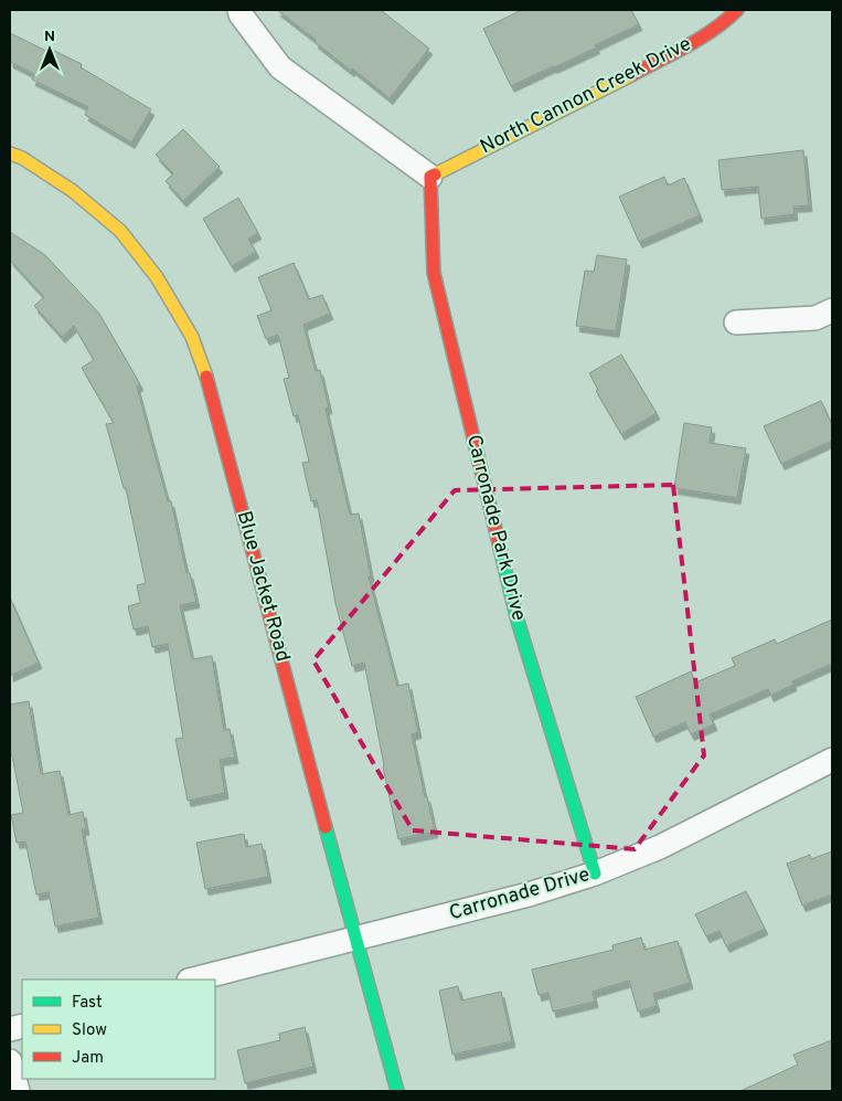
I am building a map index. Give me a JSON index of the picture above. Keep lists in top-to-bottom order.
{
  "streets": {
    "street": [
      "North Cannon Creek Drive",
      "Carronade Park Drive",
      "Blue Jacket Road",
      "Carronade Drive"
    ]
  },
  "crossings": [
    ["North Cannon Creek Drive", "Carronade Park Drive"],
    ["Carronade Park Drive", "Carronade Drive"],
    ["Blue Jacket Road", "Carronade Drive"]
  ],
  "legend": ["Fast", "Slow", "Jam"],
  "north": "top"
}
